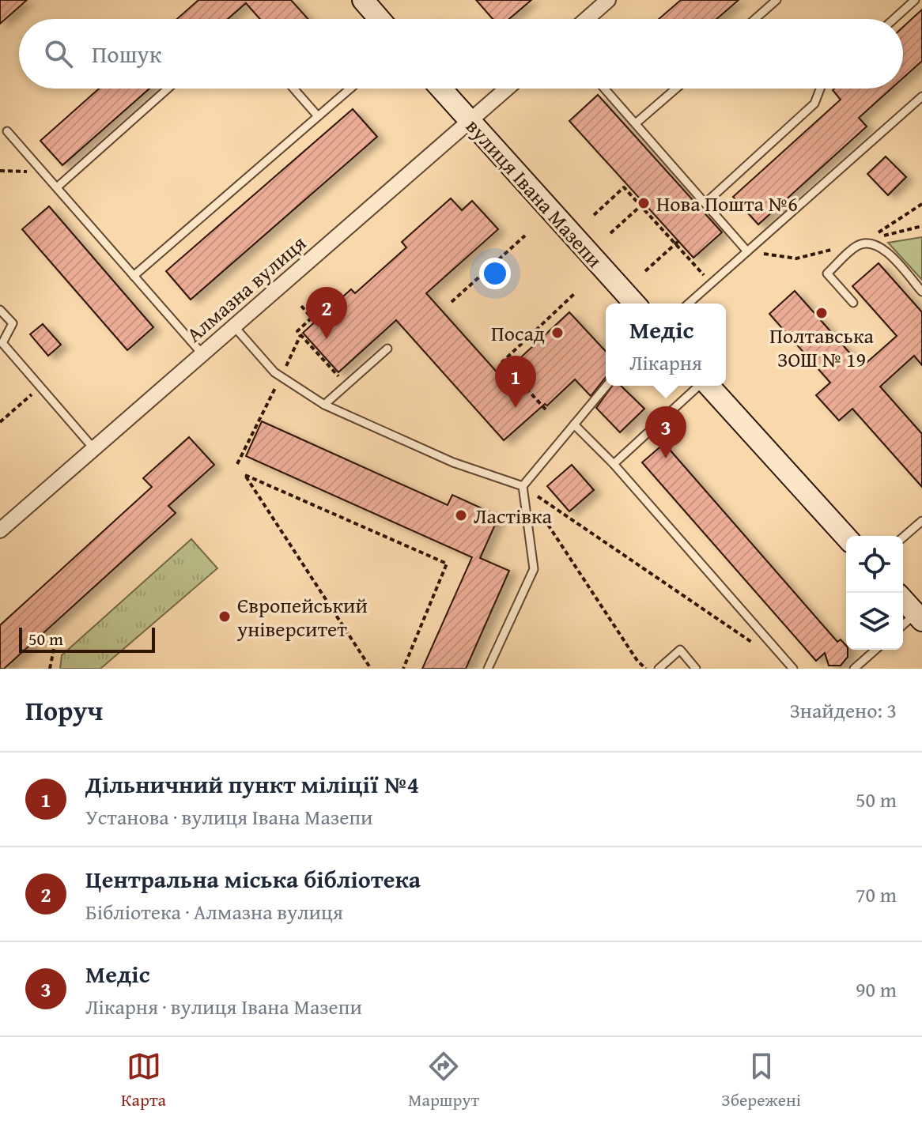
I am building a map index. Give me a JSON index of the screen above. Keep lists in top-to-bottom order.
{
  "streets": {
    "main road": ["вулиця Івана Мазепи"],
    "street": ["Алмазна вулиця"]
  },
  "crossings": [
    ["вулиця Івана Мазепи", "Алмазна вулиця"]
  ],
  "places": [
    "Нова Пошта №6",
    "Полтавська ЗОШ № 19",
    "Посад",
    "Ластівка",
    "Європейський університет"
  ],
  "scale_bar": "50 m",
  "page": {
    "search": "Пошук",
    "pins": ["2", "1", "3"],
    "popup": ["Медіс", "Лікарня"],
    "scale": "50 m",
    "heading": ["Поруч", "Знайдено: 3"],
    "list": [
      {
        "mark": "1",
        "name": "Дільничний пункт міліції №4",
        "note": "Установа · вулиця Івана Мазепи",
        "value": "50 m"
      },
      {
        "mark": "2",
        "name": "Центральна міська бібліотека",
        "note": "Бібліотека · Алмазна вулиця",
        "value": "70 m"
      },
      {
        "mark": "3",
        "name": "Медіс",
        "note": "Лікарня · вулиця Івана Мазепи",
        "value": "90 m"
      }
    ],
    "nav": ["Карта", "Маршрут", "Збережені"]
  }
}
